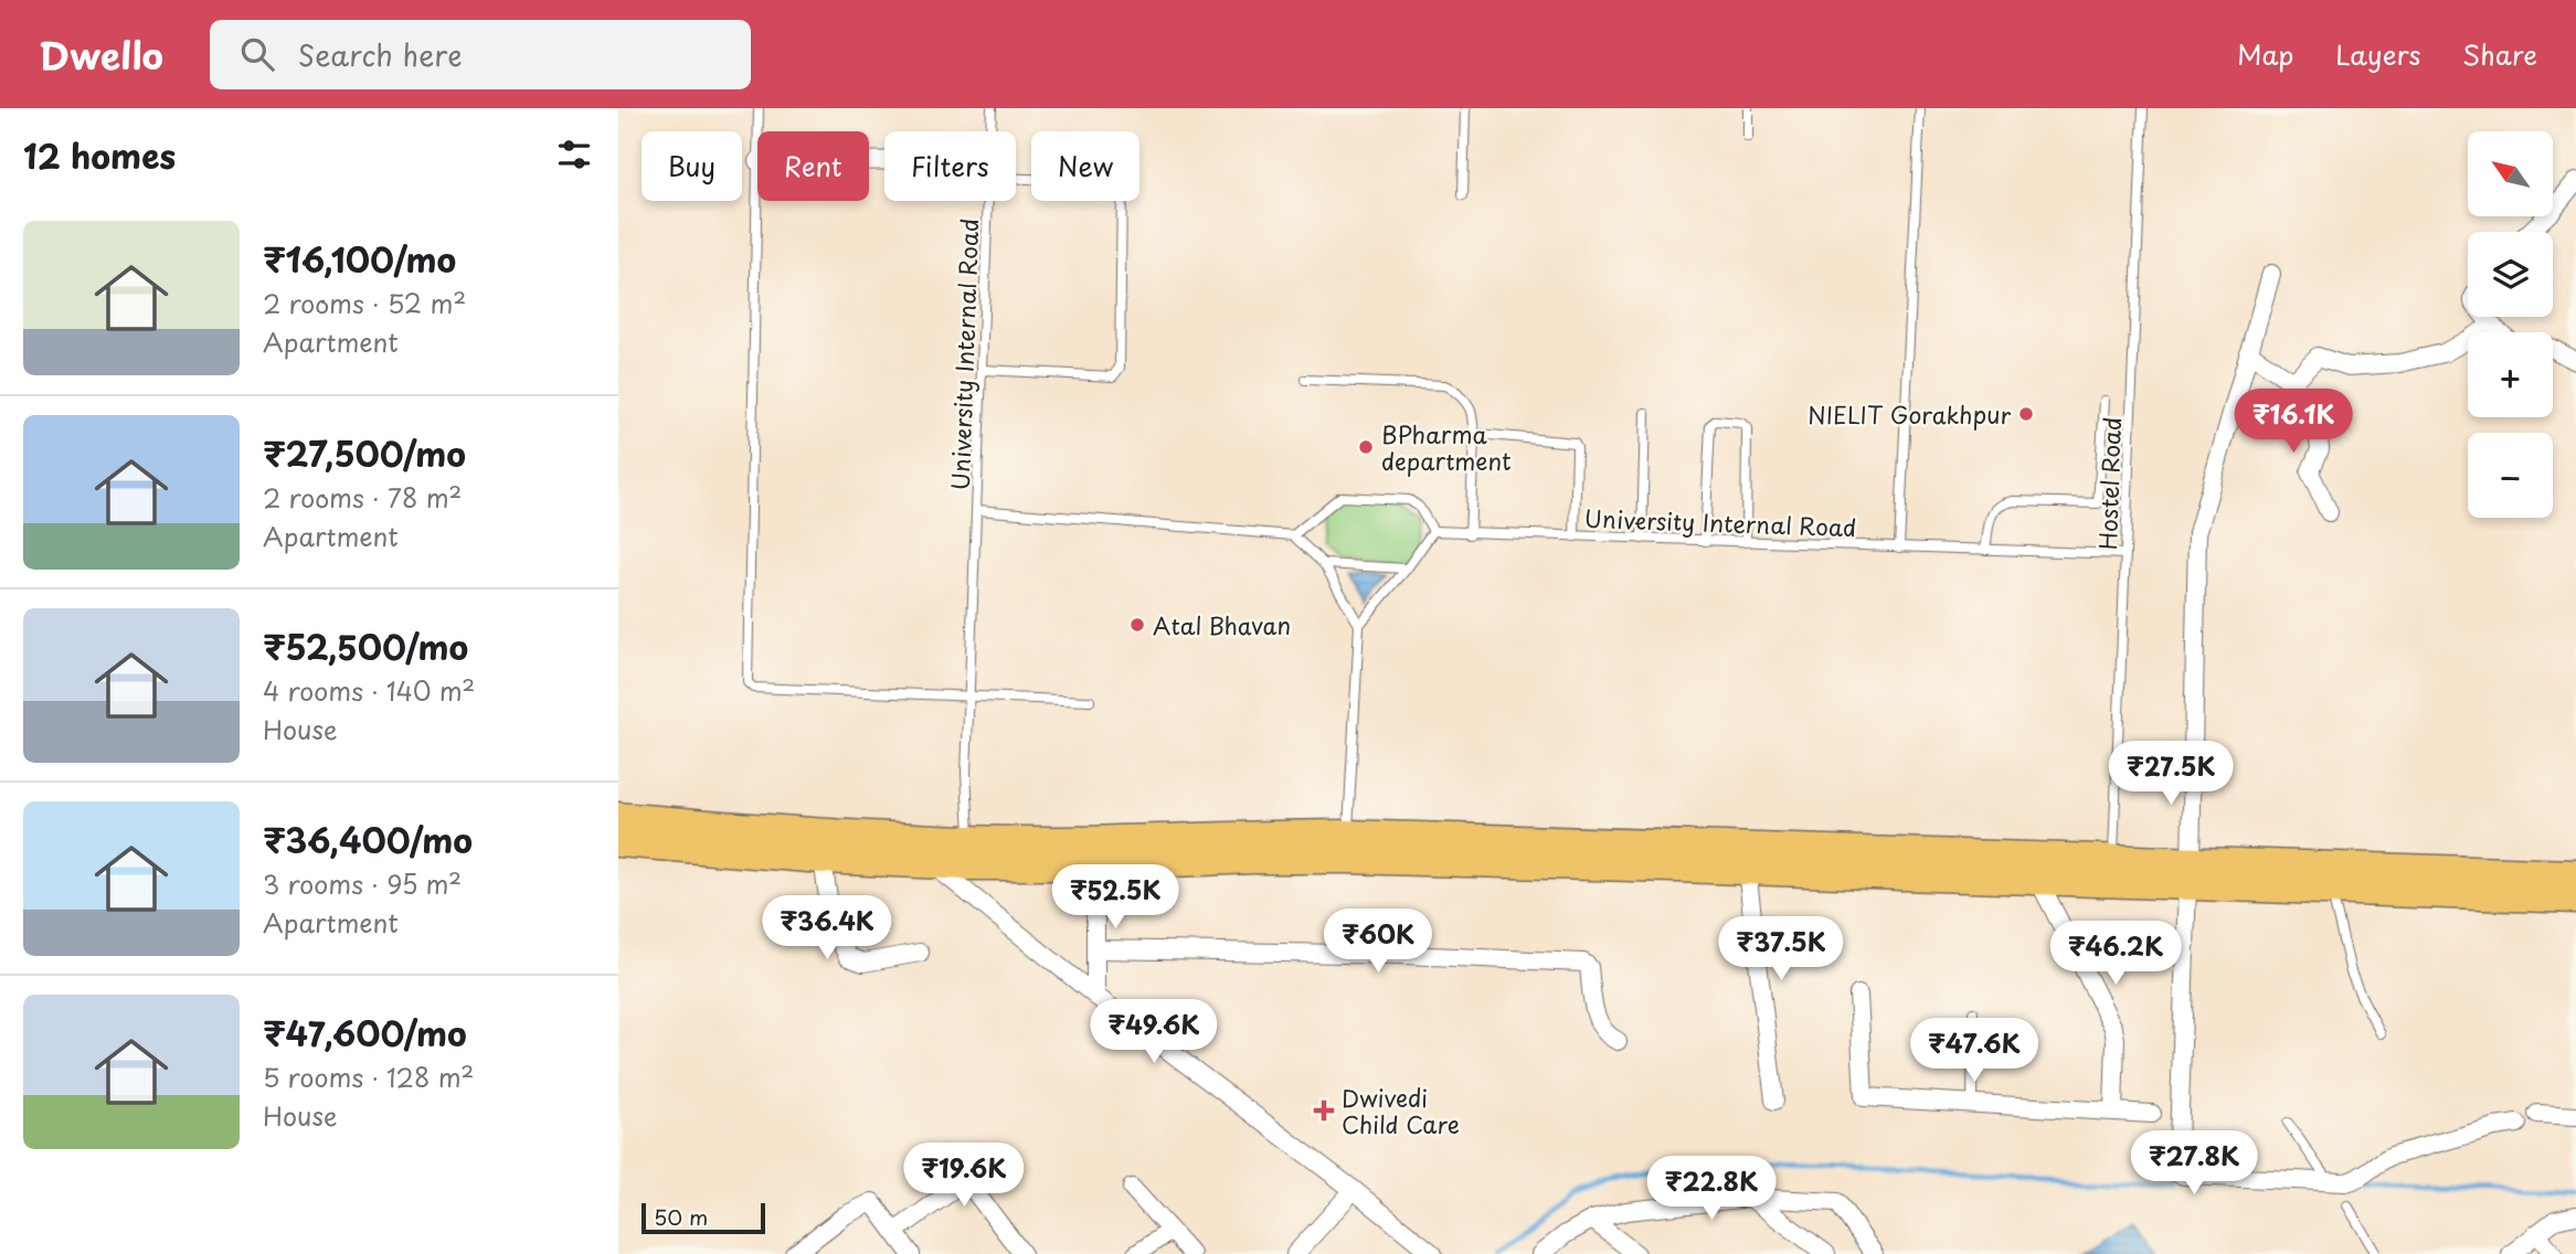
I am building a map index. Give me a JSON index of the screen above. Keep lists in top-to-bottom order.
{
  "streets": {
    "lane": ["University Internal Road", "Hostel Road"]
  },
  "crossings": [
    ["University Internal Road", "Hostel Road"]
  ],
  "places": {
    "other": ["NIELIT Gorakhpur", "BPharma department", "Atal Bhavan"],
    "health": ["Dwivedi Child Care"]
  },
  "scale_bar": "50 m",
  "north": "top left",
  "page": {
    "header": "Dwello",
    "search": "Search here",
    "nav": ["Map", "Layers", "Share"],
    "heading": "12 homes",
    "map_buttons": ["+", "−"],
    "chip": [
      "Buy",
      "Rent",
      "Filters",
      "New"
    ],
    "list": [
      {
        "name": "₹16,100/mo",
        "note": "2 rooms · 52 m² · Apartment"
      },
      {
        "name": "₹27,500/mo",
        "note": "2 rooms · 78 m² · Apartment"
      },
      {
        "name": "₹52,500/mo",
        "note": "4 rooms · 140 m² · House"
      },
      {
        "name": "₹36,400/mo",
        "note": "3 rooms · 95 m² · Apartment"
      },
      {
        "name": "₹47,600/mo",
        "note": "5 rooms · 128 m² · House"
      }
    ],
    "price": [
      "₹16.1K",
      "₹27.5K",
      "₹52.5K",
      "₹36.4K",
      "₹60K",
      "₹37.5K",
      "₹46.2K",
      "₹49.6K",
      "₹47.6K",
      "₹27.8K",
      "₹19.6K",
      "₹22.8K"
    ],
    "scale": "50 m"
  }
}
